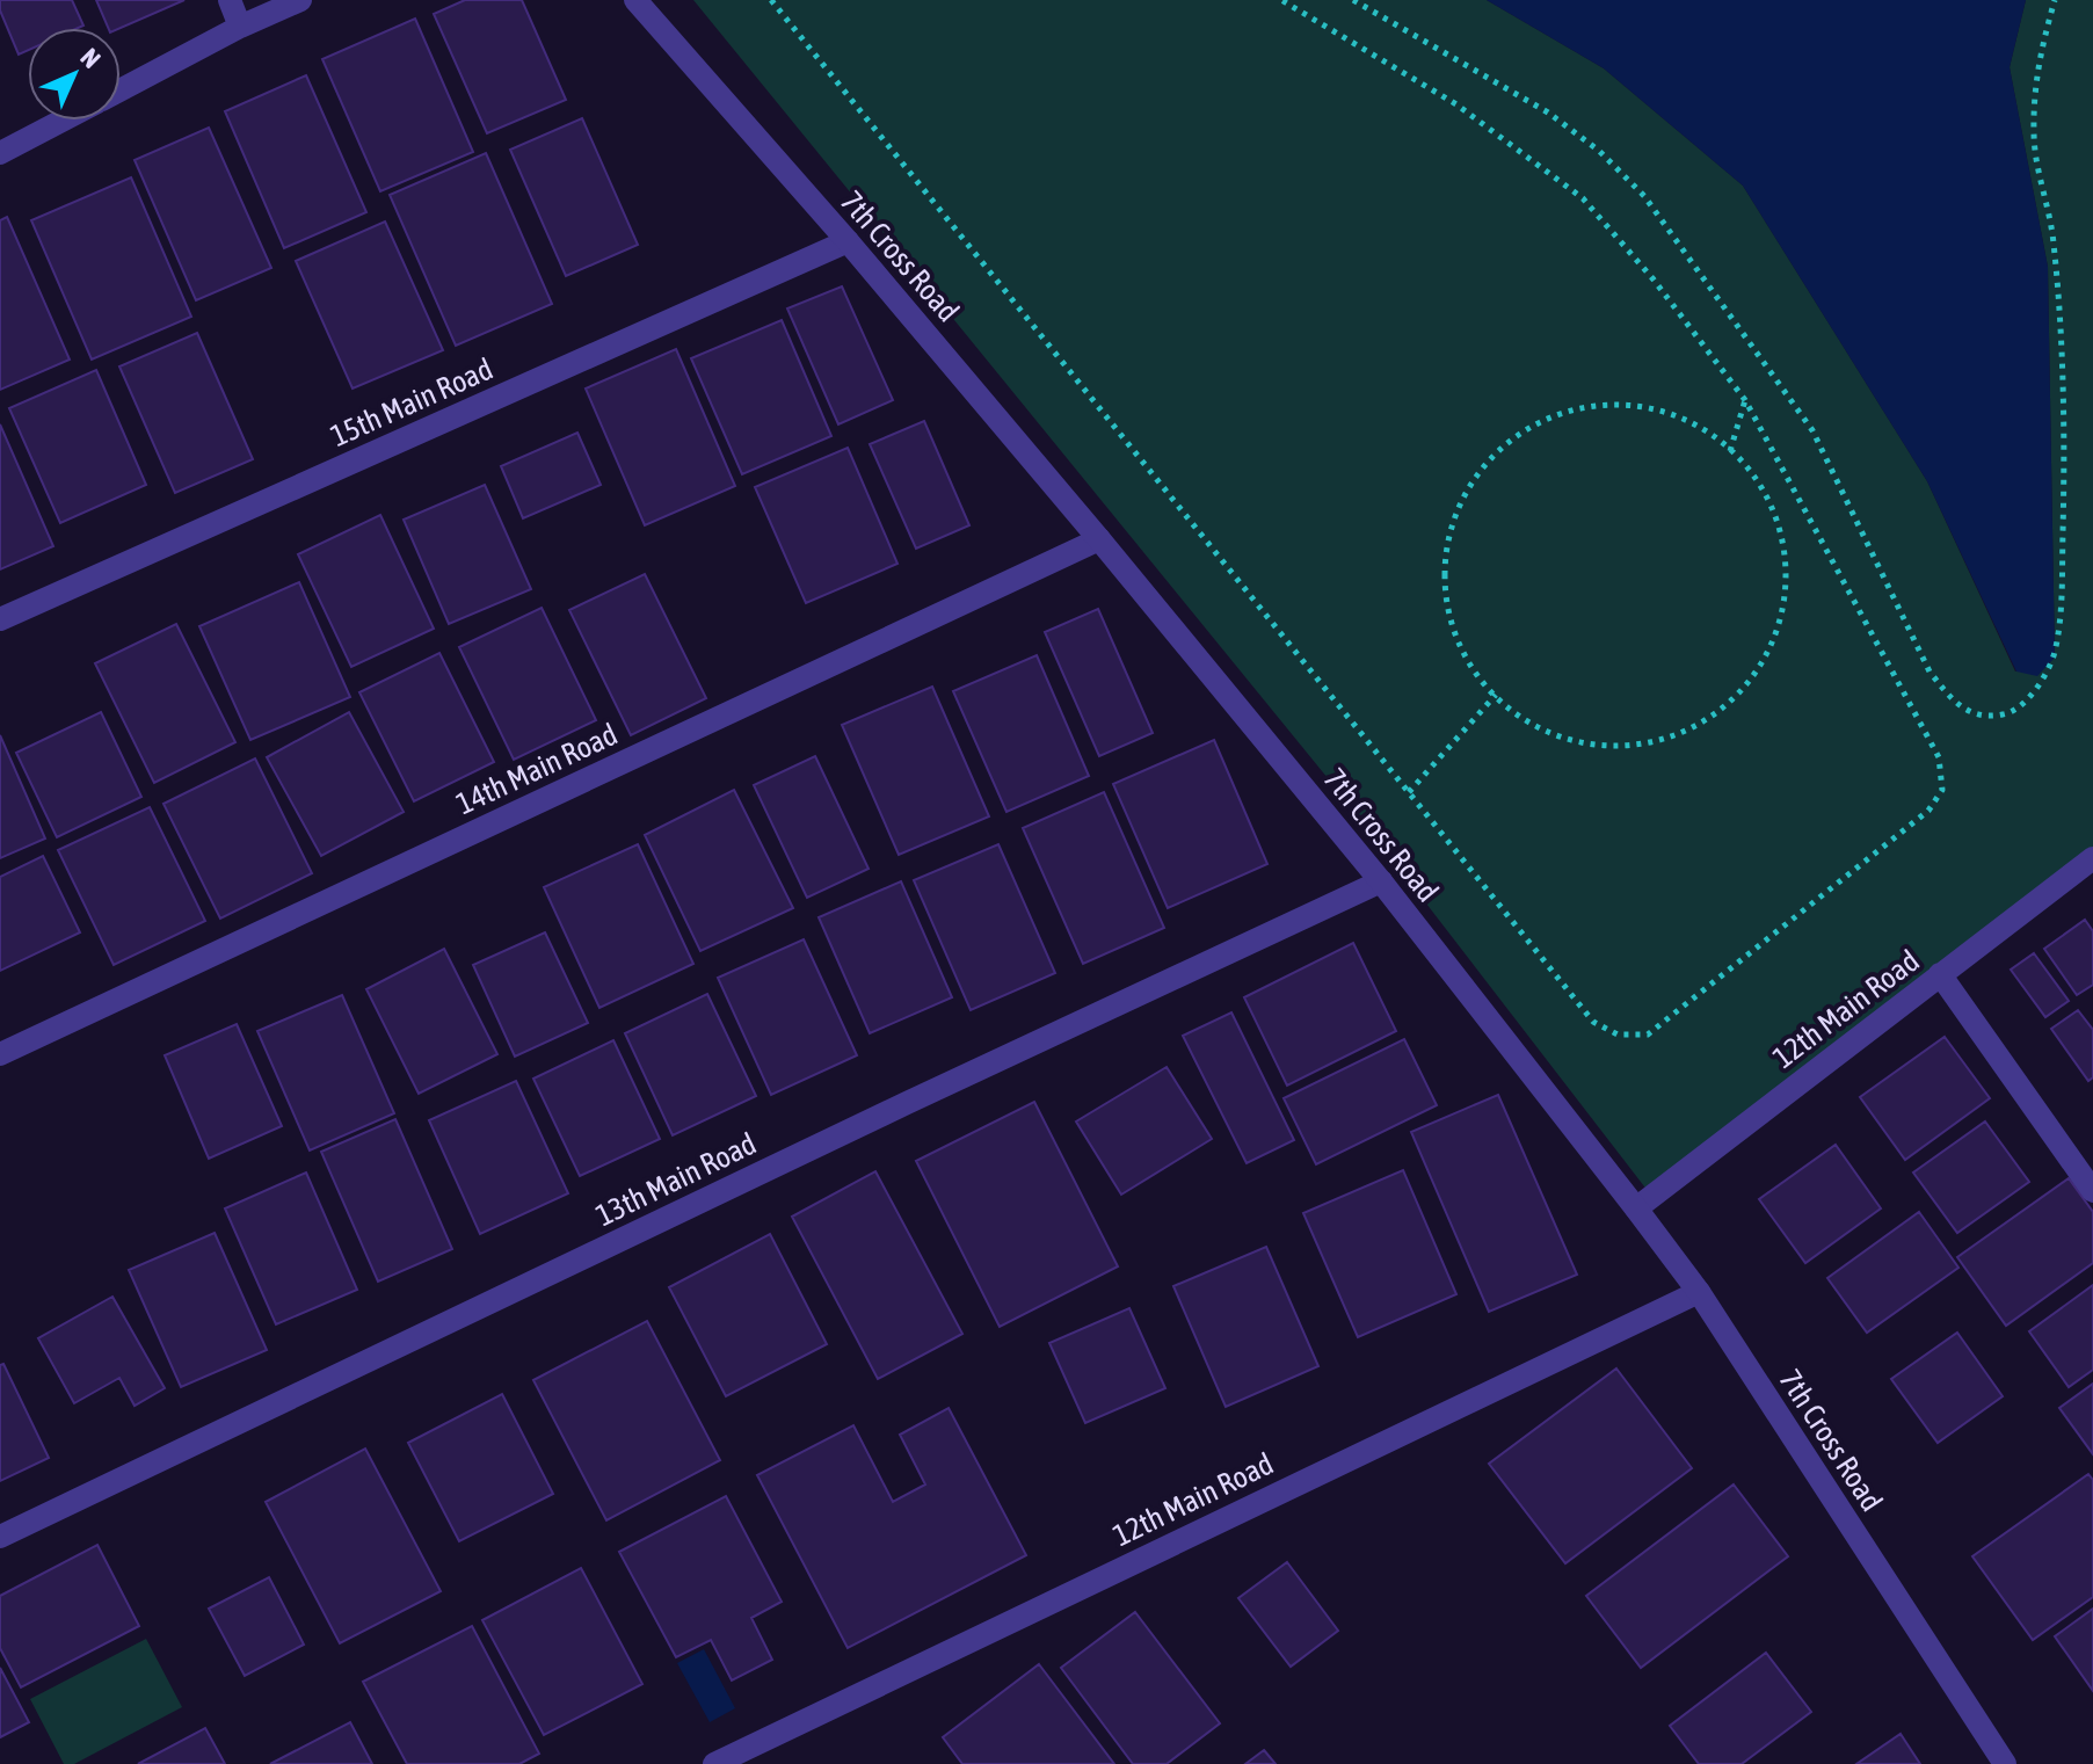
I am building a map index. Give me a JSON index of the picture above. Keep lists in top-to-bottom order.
{
  "streets": {
    "street": [
      "7th Cross Road",
      "15th Main Road",
      "14th Main Road",
      "12th Main Road",
      "13th Main Road"
    ]
  },
  "crossings": [
    ["7th Cross Road", "15th Main Road"],
    ["7th Cross Road", "14th Main Road"],
    ["7th Cross Road", "12th Main Road"],
    ["7th Cross Road", "13th Main Road"]
  ],
  "north": "top right"
}
